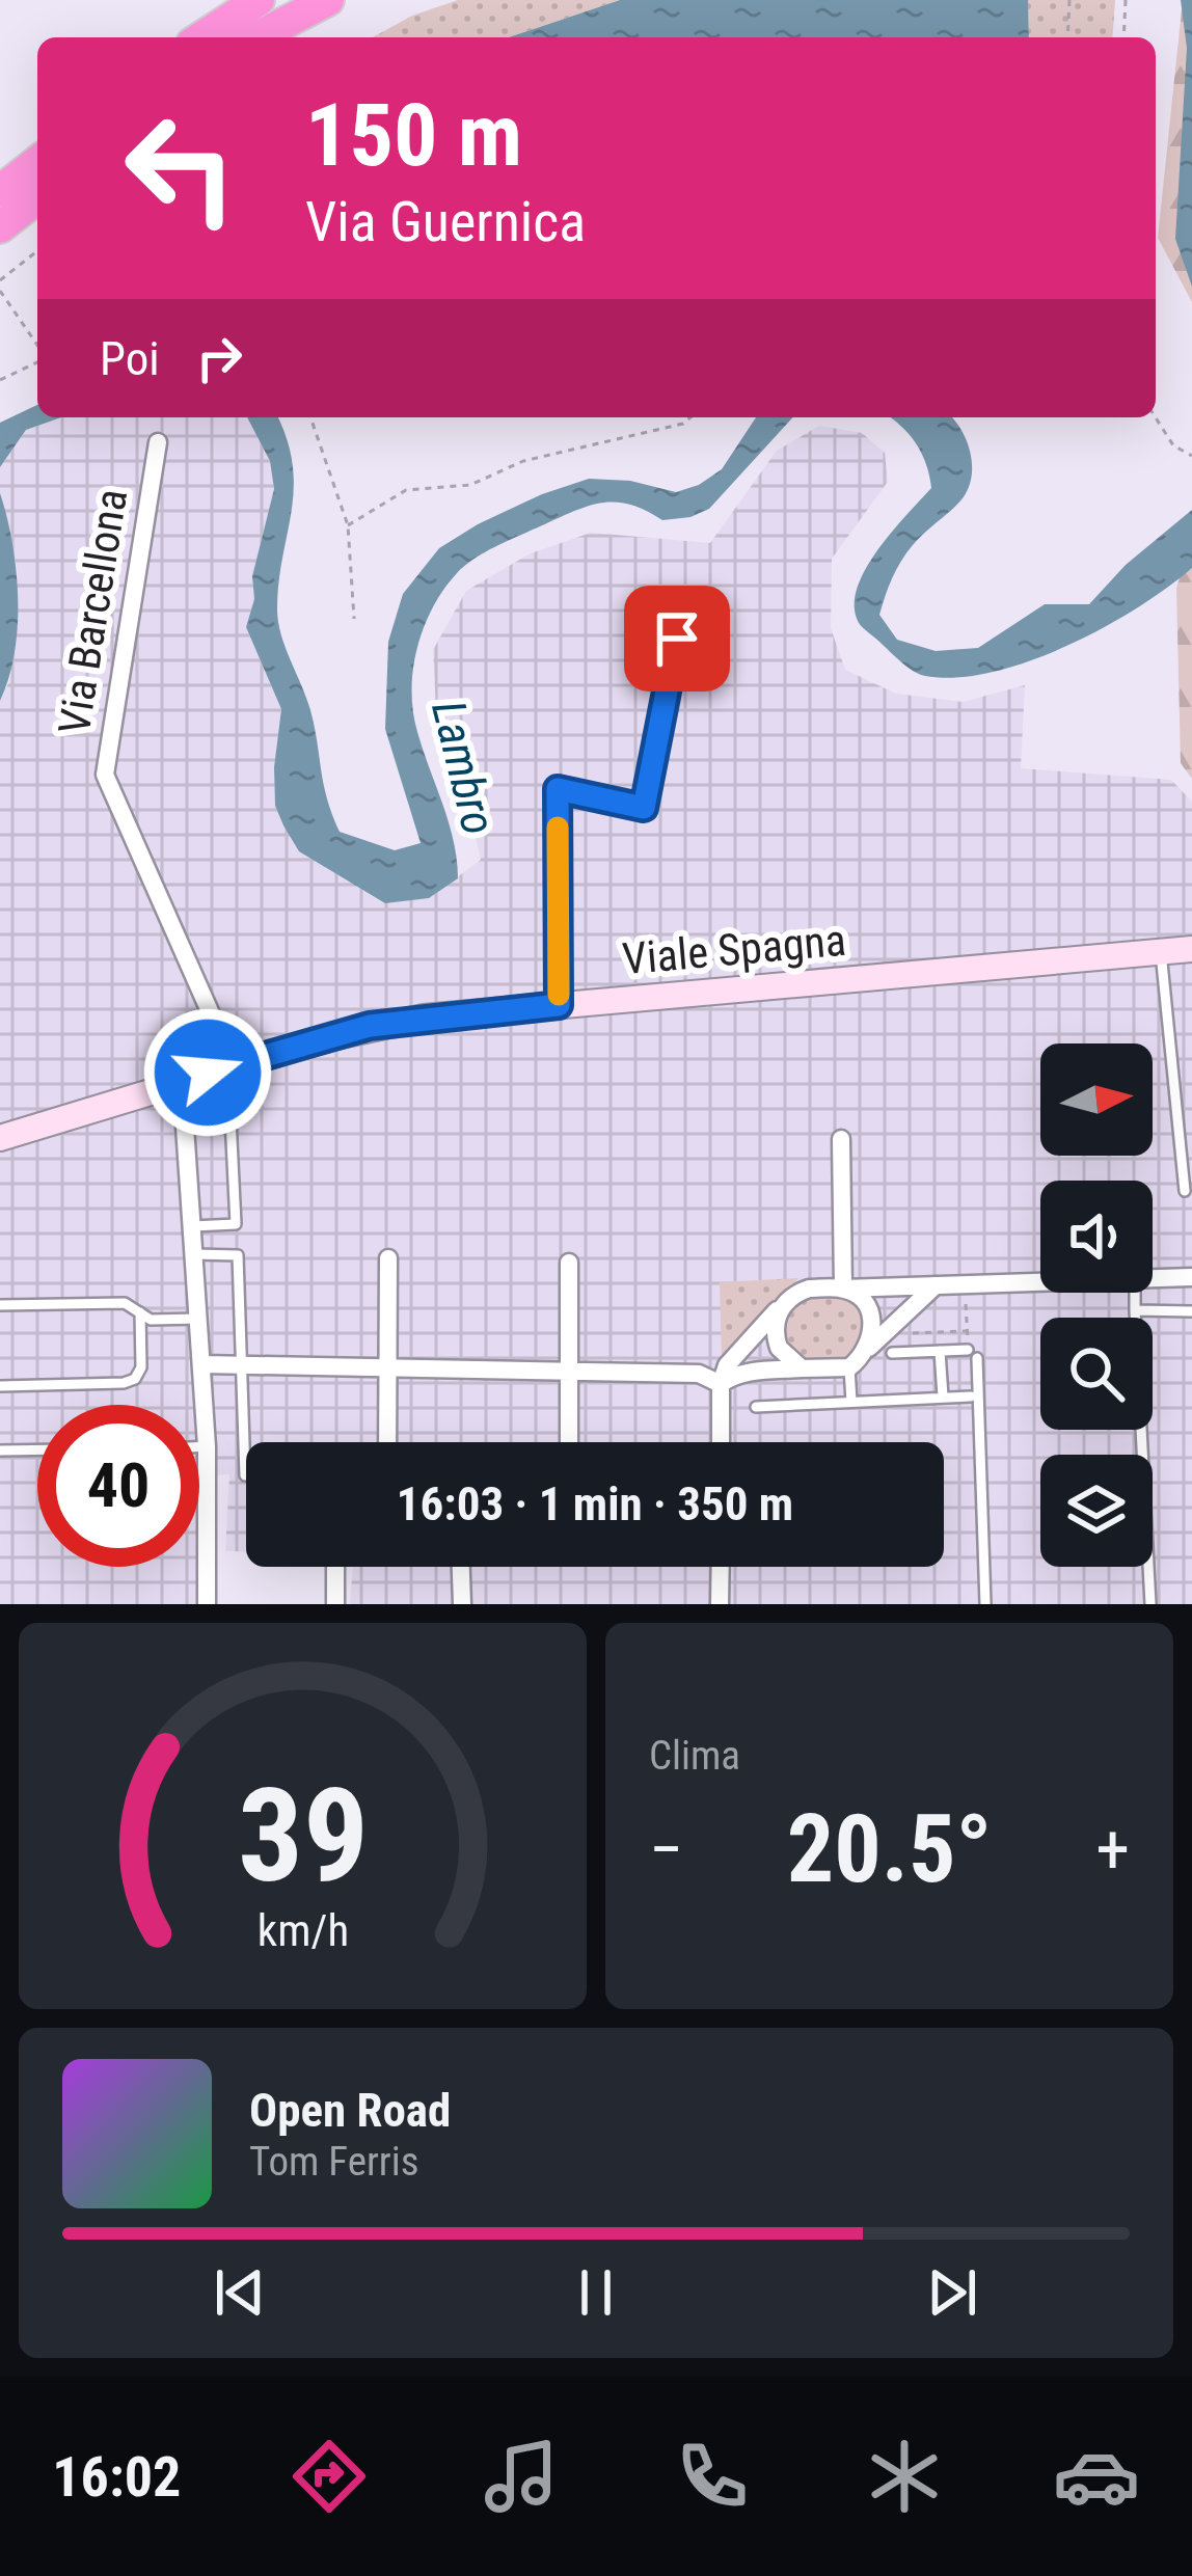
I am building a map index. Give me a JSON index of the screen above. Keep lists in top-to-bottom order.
{
  "streets": {
    "street": ["Via Barcellona", "Viale Spagna"]
  },
  "crossings": [
    ["Via Barcellona", "Viale Spagna"]
  ],
  "water": ["Lambro"],
  "north": "right",
  "page": {
    "turn": ["150 m", "Via Guernica"],
    "then": "Poi",
    "limit": "40",
    "trip": "16:03 · 1 min · 350 m",
    "tile": "Clima",
    "heat": ["−", "20.5°", "+"],
    "song": ["Open Road", "Tom Ferris"],
    "tabs": "16:02",
    "gauge": ["39", "km/h"]
  }
}
